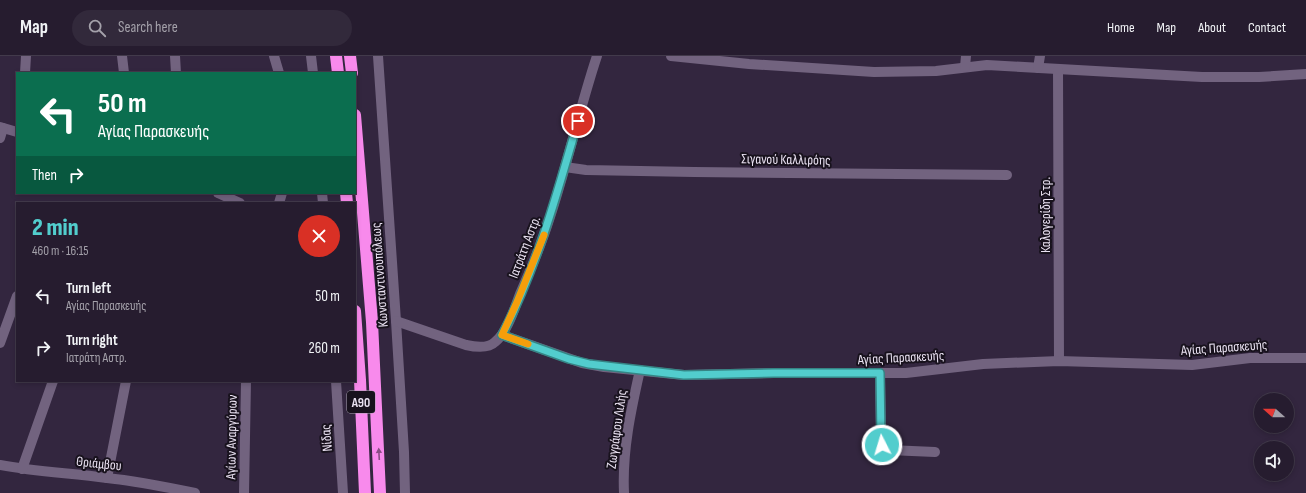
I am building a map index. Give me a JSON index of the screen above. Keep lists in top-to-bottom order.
{
  "streets": {
    "highway": ["Α90"],
    "street": [
      "Σιγανού Καλλιρόης",
      "Καλογερίδη Στρ.",
      "Ιατράτη Αστρ.",
      "Κωνσταντινουπόλεως",
      "Αγίας Παρασκευής",
      "Ζωγράφου Λιλής",
      "Αγίων Αναργύρων",
      "Νίδας",
      "Θριάμβου"
    ]
  },
  "crossings": [
    ["Σιγανού Καλλιρόης", "Ιατράτη Αστρ."],
    ["Καλογερίδη Στρ.", "Αγίας Παρασκευής"],
    ["Ιατράτη Αστρ.", "Αγίας Παρασκευής"],
    ["Αγίας Παρασκευής", "Ζωγράφου Λιλής"]
  ],
  "north": "left",
  "page": {
    "header": "Map",
    "search": "Search here",
    "nav": [
      "Home",
      "Map",
      "About",
      "Contact"
    ],
    "turn": ["50 m", "Αγίας Παρασκευής"],
    "then": "Then",
    "heading": ["2 min", "460 m · 16:15"],
    "list": [
      {
        "name": "Turn left",
        "note": "Αγίας Παρασκευής",
        "value": "50 m"
      },
      {
        "name": "Turn right",
        "note": "Ιατράτη Αστρ.",
        "value": "260 m"
      }
    ]
  }
}
